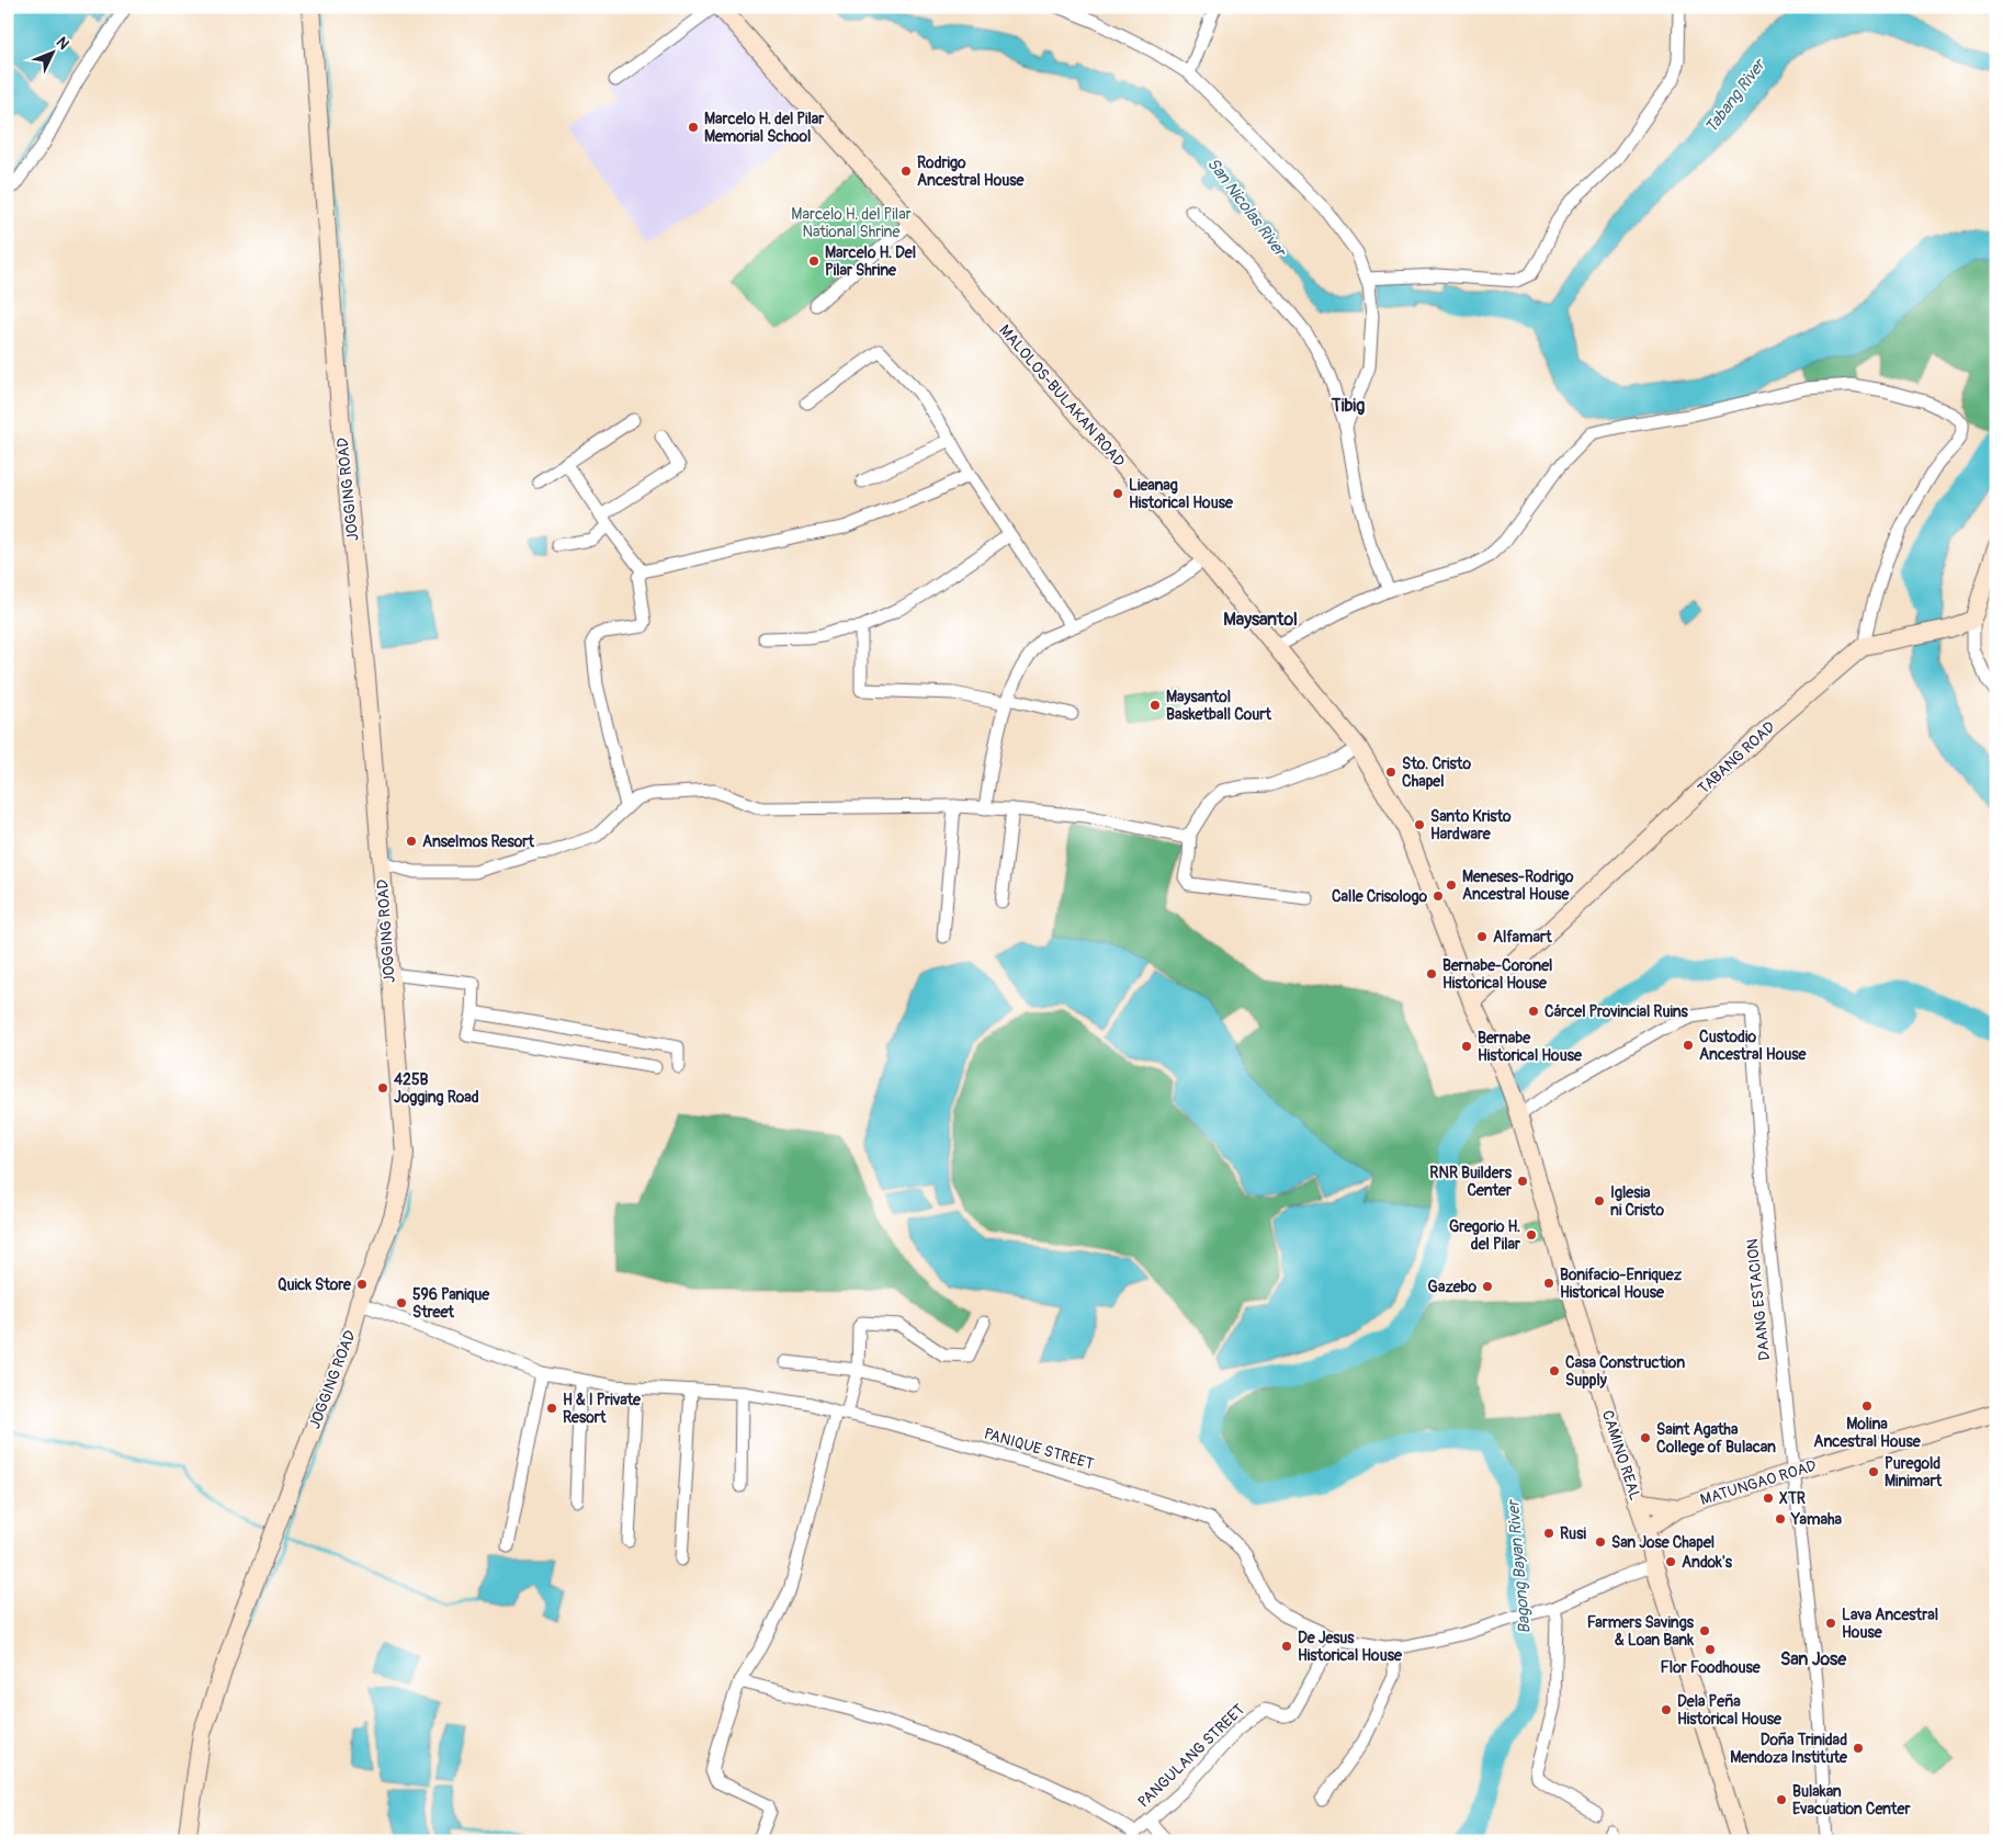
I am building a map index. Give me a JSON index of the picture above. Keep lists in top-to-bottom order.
{
  "streets": {
    "main road": [
      "MALOLOS-BULAKAN ROAD",
      "JOGGING ROAD",
      "TABANG ROAD",
      "CAMINO REAL",
      "MATUNGAO ROAD"
    ],
    "street": ["DAANG ESTACION", "PANIQUE STREET", "PANGULANG STREET"]
  },
  "crossings": [
    ["MALOLOS-BULAKAN ROAD", "TABANG ROAD"],
    ["MALOLOS-BULAKAN ROAD", "CAMINO REAL"],
    ["JOGGING ROAD", "PANIQUE STREET"],
    ["DAANG ESTACION", "CAMINO REAL"],
    ["DAANG ESTACION", "MATUNGAO ROAD"],
    ["PANIQUE STREET", "CAMINO REAL"],
    ["PANIQUE STREET", "PANGULANG STREET"],
    ["CAMINO REAL", "MATUNGAO ROAD"]
  ],
  "districts": ["Tibig", "Maysantol", "San Jose"],
  "water": ["Tabang River", "San Nicolas River", "Bagong Bayan River"],
  "parks": ["Marcelo H. del Pilar National Shrine"],
  "places": [
    "Marcelo H. del Pilar Memorial School",
    "Rodrigo Ancestral House",
    "Marcelo H. Del Pilar Shrine",
    "Lieanag Historical House",
    "Maysantol Basketball Court",
    "Sto. Cristo Chapel",
    "Santo Kristo Hardware",
    "Anselmos Resort",
    "Meneses-Rodrigo Ancestral House",
    "Calle Crisologo",
    "Alfamart",
    "Bernabe-Coronel Historical House",
    "Cárcel Provincial Ruins",
    "Custodio Ancestral House",
    "Bernabe Historical House",
    "425B Jogging Road",
    "RNR Builders Center",
    "Iglesia ni Cristo",
    "Gregorio H. del Pilar",
    "Bonifacio-Enriquez Historical House",
    "Quick Store",
    "Gazebo",
    "596 Panique Street",
    "Casa Construction Supply",
    "Molina Ancestral House",
    "H & I Private Resort",
    "Saint Agatha College of Bulacan",
    "Puregold Minimart",
    "XTR",
    "Yamaha",
    "Rusi",
    "San Jose Chapel",
    "Andok's",
    "Lava Ancestral House",
    "Farmers Savings & Loan Bank",
    "De Jesus Historical House",
    "Flor Foodhouse",
    "Dela Peña Historical House",
    "Doña Trinidad Mendoza Institute",
    "Bulakan Evacuation Center"
  ],
  "north": "top right"
}
